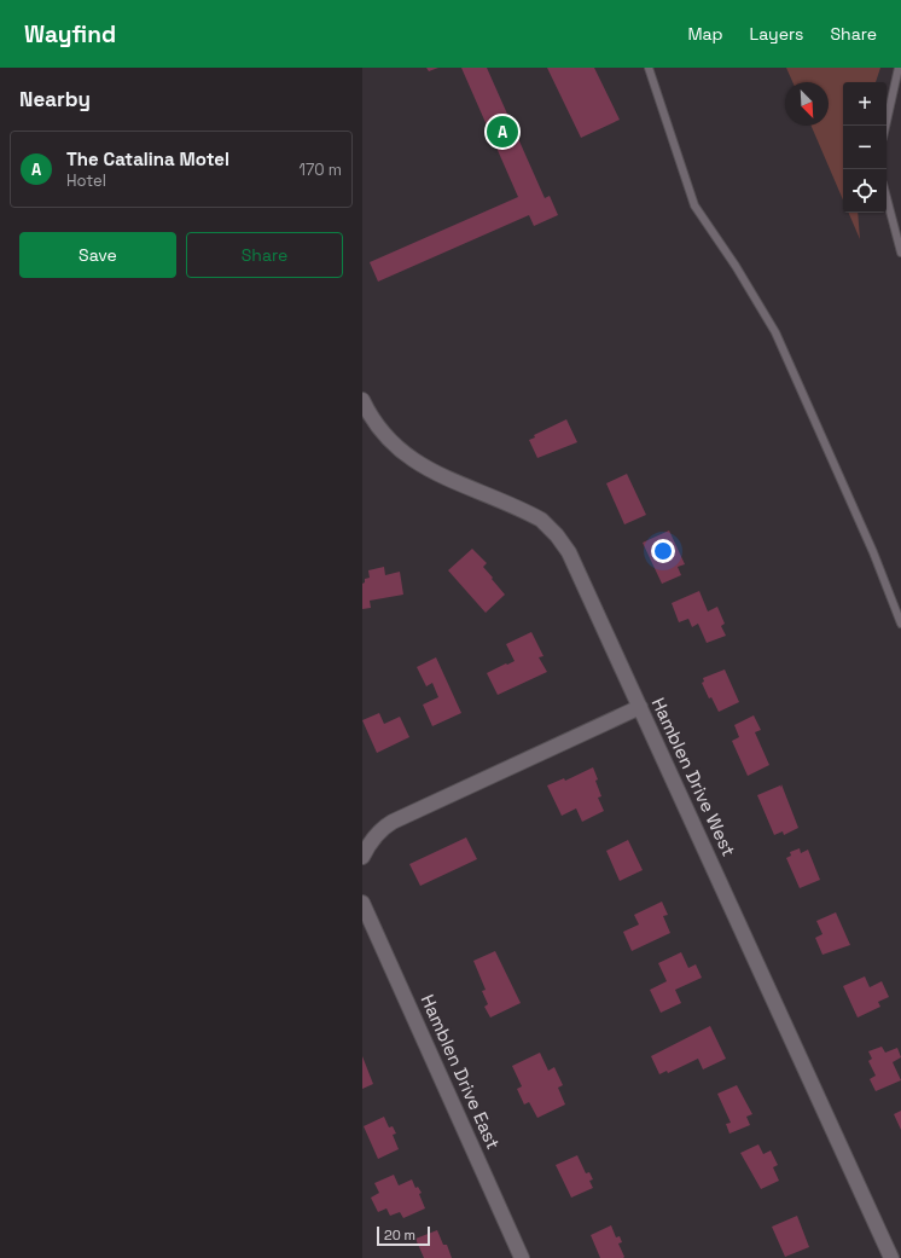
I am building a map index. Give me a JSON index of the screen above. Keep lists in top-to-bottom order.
{
  "streets": {
    "street": ["Hamblen Drive West", "Hamblen Drive East"]
  },
  "scale_bar": "20 m",
  "north": "bottom right",
  "page": {
    "header": "Wayfind",
    "nav": ["Map", "Layers", "Share"],
    "heading": "Nearby",
    "map_buttons": ["+", "−"],
    "pins": "A",
    "list": [
      {
        "mark": "A",
        "name": "The Catalina Motel",
        "note": "Hotel",
        "value": "170 m"
      }
    ],
    "buttons": ["Save", "Share"],
    "scale": "20 m"
  }
}
